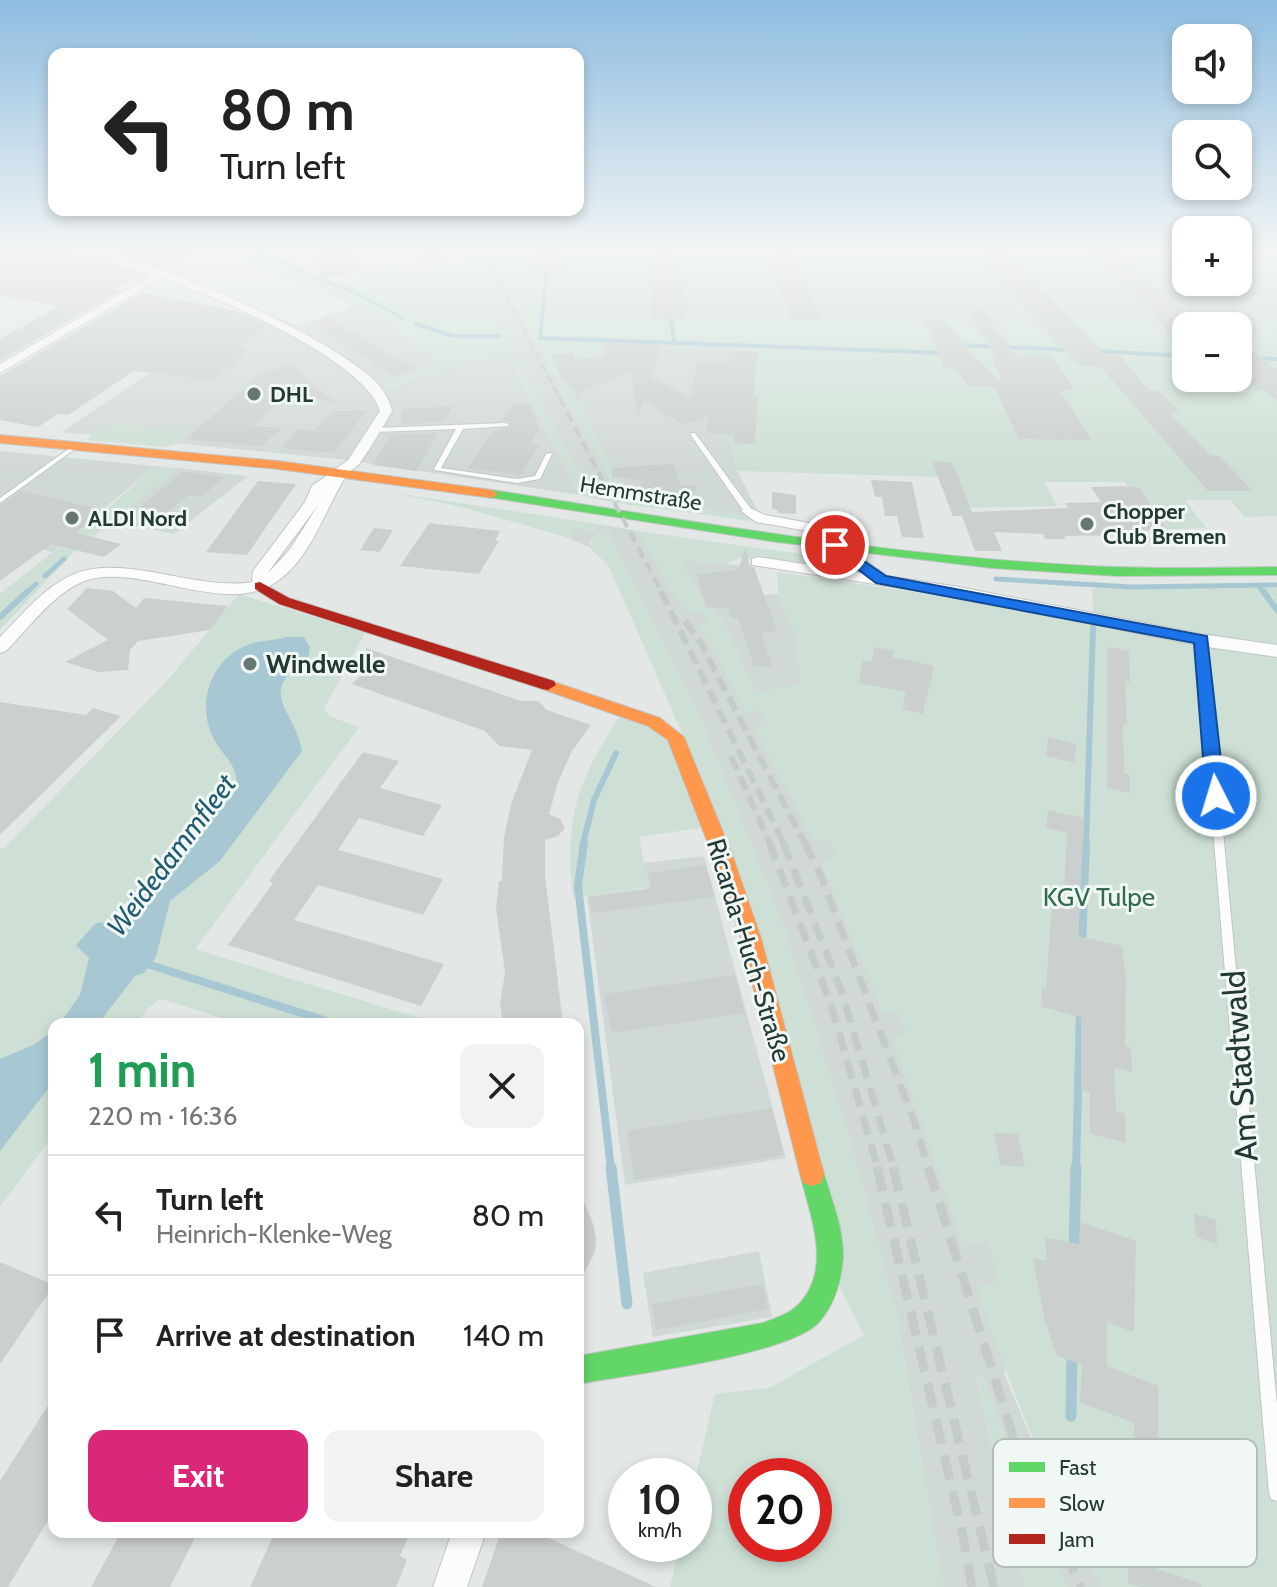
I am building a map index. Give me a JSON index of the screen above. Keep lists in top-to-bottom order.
{
  "streets": {
    "street": ["Hemmstraße", "Ricarda-Huch-Straße"],
    "lane": ["Am Stadtwald"]
  },
  "water": ["Weidedammfleet"],
  "parks": ["KGV Tulpe"],
  "places": [
    "DHL",
    "ALDI Nord",
    "Chopper Club Bremen",
    "Windwelle"
  ],
  "legend": ["Fast", "Slow", "Jam"],
  "page": {
    "map_buttons": ["+", "−"],
    "turn": ["80 m", "Turn left"],
    "heading": ["1 min", "220 m · 16:36"],
    "list": [
      {
        "name": "Turn left",
        "note": "Heinrich-Klenke-Weg",
        "value": "80 m"
      },
      {
        "name": "Arrive at destination",
        "value": "140 m"
      }
    ],
    "buttons": ["Exit", "Share"],
    "speed": "10 km/h",
    "limit": "20"
  }
}
